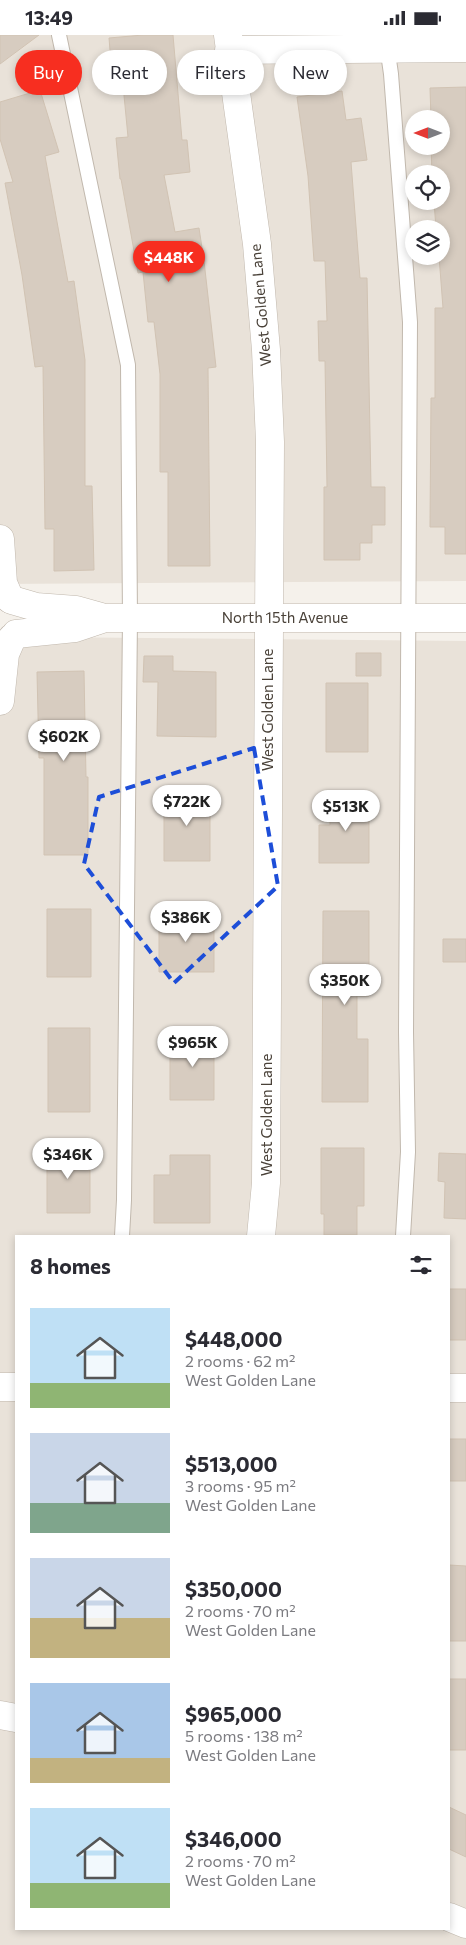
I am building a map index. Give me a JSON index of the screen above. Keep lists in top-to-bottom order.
{
  "streets": {
    "street": ["West Golden Lane", "North 15th Avenue"]
  },
  "crossings": [
    ["West Golden Lane", "North 15th Avenue"]
  ],
  "north": "left",
  "page": {
    "status": "13:49",
    "chip": [
      "Buy",
      "Rent",
      "Filters",
      "New"
    ],
    "price": [
      "$448K",
      "$602K",
      "$722K",
      "$513K",
      "$386K",
      "$350K",
      "$965K",
      "$346K"
    ],
    "heading": "8 homes",
    "list": [
      {
        "name": "$448,000",
        "note": "2 rooms · 62 m² · West Golden Lane"
      },
      {
        "name": "$513,000",
        "note": "3 rooms · 95 m² · West Golden Lane"
      },
      {
        "name": "$350,000",
        "note": "2 rooms · 70 m² · West Golden Lane"
      },
      {
        "name": "$965,000",
        "note": "5 rooms · 138 m² · West Golden Lane"
      },
      {
        "name": "$346,000",
        "note": "2 rooms · 70 m² · West Golden Lane"
      }
    ]
  }
}
